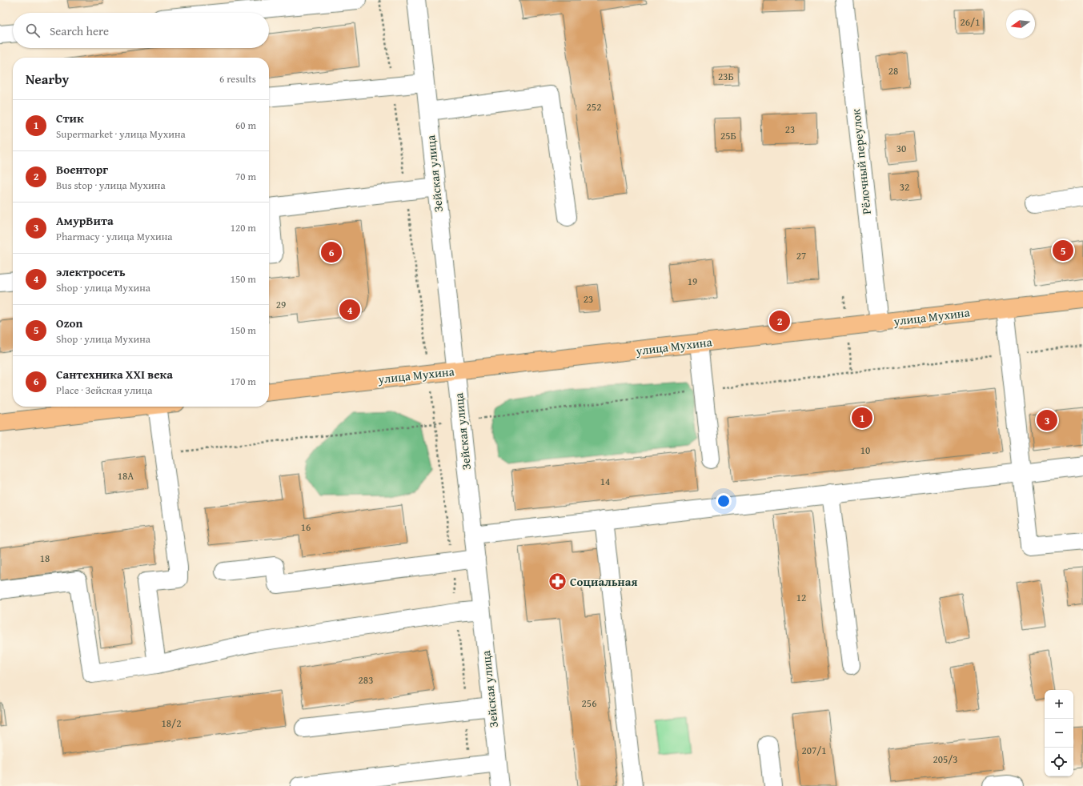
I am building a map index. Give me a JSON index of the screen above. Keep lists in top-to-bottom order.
{
  "streets": {
    "main road": ["улица Мухина"],
    "street": ["Рёлочный переулок", "Зейская улица"]
  },
  "crossings": [
    ["Рёлочный переулок", "улица Мухина"],
    ["Зейская улица", "улица Мухина"]
  ],
  "places": {
    "pharmacy": ["Социальная"]
  },
  "house_numbers": [
    "26/1",
    "28",
    "23Б",
    "252",
    "23",
    "25Б",
    "30",
    "32",
    "27",
    "19",
    "23",
    "29",
    "10",
    "18А",
    "14",
    "16",
    "18",
    "12",
    "283",
    "256",
    "18/2",
    "207/1",
    "205/3"
  ],
  "north": "left",
  "page": {
    "search": "Search here",
    "heading": ["Nearby", "6 results"],
    "list": [
      {
        "mark": "1",
        "name": "Стик",
        "note": "Supermarket · улица Мухина",
        "value": "60 m"
      },
      {
        "mark": "2",
        "name": "Военторг",
        "note": "Bus stop · улица Мухина",
        "value": "70 m"
      },
      {
        "mark": "3",
        "name": "АмурВита",
        "note": "Pharmacy · улица Мухина",
        "value": "120 m"
      },
      {
        "mark": "4",
        "name": "электросеть",
        "note": "Shop · улица Мухина",
        "value": "150 m"
      },
      {
        "mark": "5",
        "name": "Ozon",
        "note": "Shop · улица Мухина",
        "value": "150 m"
      },
      {
        "mark": "6",
        "name": "Сантехника XXI века",
        "note": "Place · Зейская улица",
        "value": "170 m"
      }
    ],
    "pins": [
      "5",
      "6",
      "4",
      "2",
      "1",
      "3"
    ],
    "map_buttons": ["+", "−"]
  }
}
